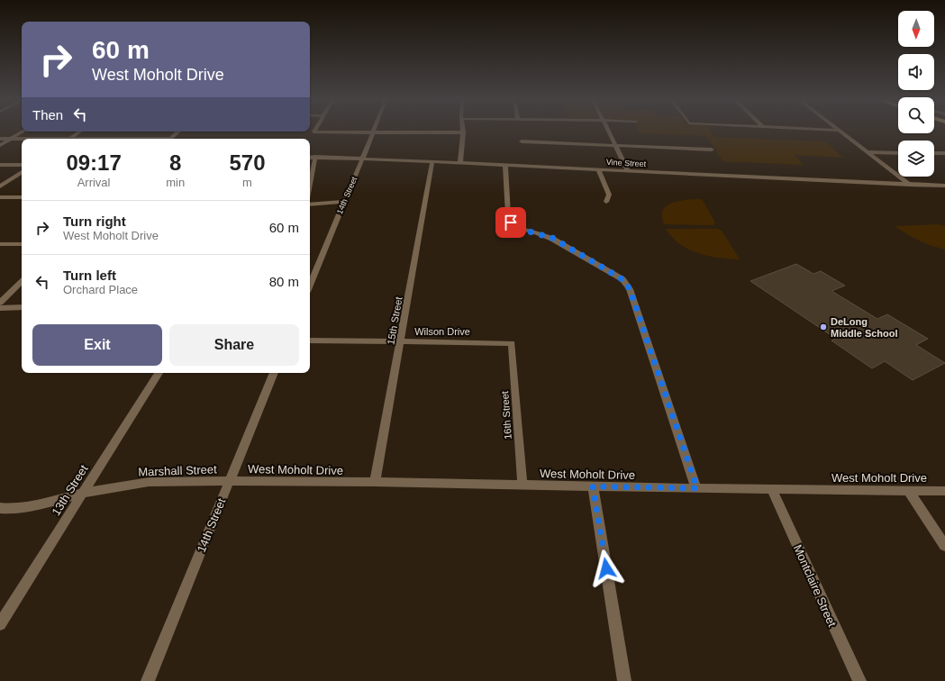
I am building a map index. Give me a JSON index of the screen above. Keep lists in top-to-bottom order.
{
  "streets": {
    "street": [
      "Vine Street",
      "14th Street",
      "15th Street",
      "Wilson Drive",
      "16th Street",
      "West Moholt Drive",
      "Marshall Street",
      "13th Street",
      "Montclaire Street"
    ]
  },
  "crossings": [
    ["Vine Street", "14th Street"],
    ["Vine Street", "15th Street"],
    ["14th Street", "West Moholt Drive"],
    ["14th Street", "Marshall Street"],
    ["15th Street", "Wilson Drive"],
    ["15th Street", "West Moholt Drive"],
    ["Wilson Drive", "16th Street"],
    ["16th Street", "West Moholt Drive"],
    ["West Moholt Drive", "Marshall Street"],
    ["West Moholt Drive", "Montclaire Street"],
    ["Marshall Street", "13th Street"]
  ],
  "places": ["DeLong Middle School"],
  "north": "bottom",
  "page": {
    "turn": ["60 m", "West Moholt Drive"],
    "then": "Then",
    "eta": [
      "09:17",
      "Arrival",
      "8",
      "min",
      "570",
      "m"
    ],
    "list": [
      {
        "name": "Turn right",
        "note": "West Moholt Drive",
        "value": "60 m"
      },
      {
        "name": "Turn left",
        "note": "Orchard Place",
        "value": "80 m"
      }
    ],
    "buttons": ["Exit", "Share"]
  }
}
